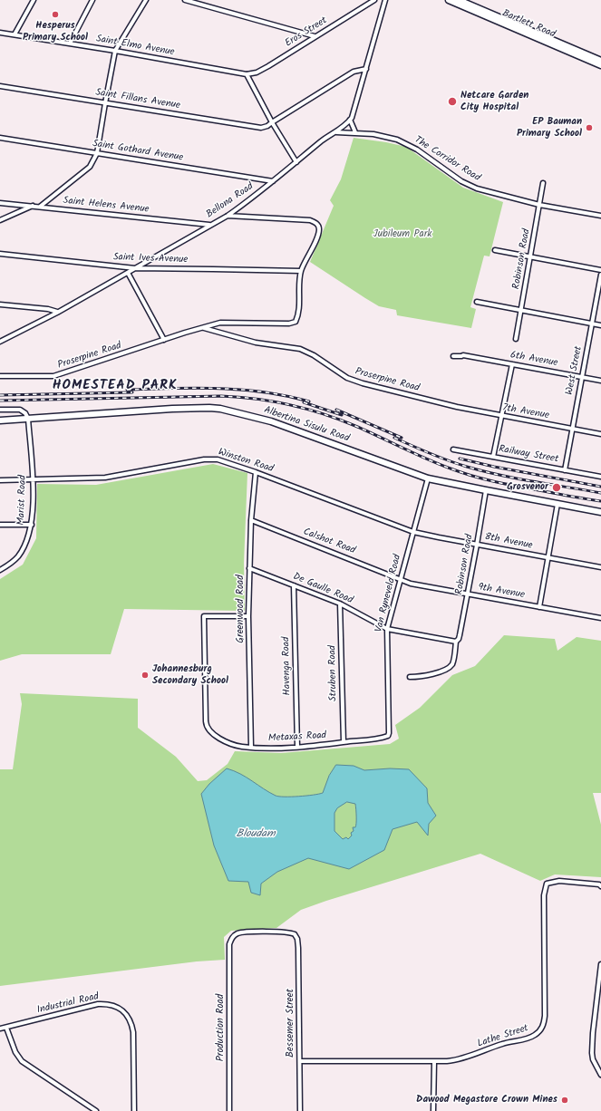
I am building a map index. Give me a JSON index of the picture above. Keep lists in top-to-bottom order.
{
  "streets": {
    "main road": ["Bartlett Road", "Albertina Sisulu Road"],
    "street": [
      "Eros Street",
      "Saint Elmo Avenue",
      "Saint Fillans Avenue",
      "Saint Gothard Avenue",
      "The Corridor Road",
      "Bellona Road",
      "Saint Helens Avenue",
      "Saint Ives Avenue",
      "Robinson Road",
      "Proserpine Road",
      "6th Avenue",
      "West Street",
      "7th Avenue",
      "Railway Street",
      "Winston Road",
      "Marist Road",
      "Calshot Road",
      "8th Avenue",
      "De Gaulle Road",
      "9th Avenue",
      "Van Ryneveld Road",
      "Greenwood Road",
      "Havenga Road",
      "Struben Road",
      "Metaxas Road",
      "Industrial Road",
      "Bessemer Street",
      "Production Road",
      "Lathe Street"
    ]
  },
  "crossings": [
    ["Eros Street", "Saint Elmo Avenue"],
    ["Saint Fillans Avenue", "Bellona Road"],
    ["Saint Gothard Avenue", "Bellona Road"],
    ["The Corridor Road", "Bellona Road"],
    ["The Corridor Road", "Robinson Road"],
    ["Bellona Road", "Saint Helens Avenue"],
    ["Bellona Road", "Saint Ives Avenue"],
    ["Saint Ives Avenue", "Proserpine Road"],
    ["Robinson Road", "Albertina Sisulu Road"],
    ["Robinson Road", "8th Avenue"],
    ["Robinson Road", "De Gaulle Road"],
    ["Robinson Road", "9th Avenue"],
    ["Proserpine Road", "7th Avenue"],
    ["6th Avenue", "West Street"],
    ["West Street", "7th Avenue"],
    ["West Street", "Railway Street"],
    ["Albertina Sisulu Road", "Marist Road"],
    ["Albertina Sisulu Road", "Van Ryneveld Road"],
    ["Winston Road", "Marist Road"],
    ["Winston Road", "8th Avenue"],
    ["Winston Road", "Van Ryneveld Road"],
    ["Winston Road", "Greenwood Road"],
    ["Calshot Road", "9th Avenue"],
    ["Calshot Road", "Van Ryneveld Road"],
    ["Calshot Road", "Greenwood Road"],
    ["8th Avenue", "Van Ryneveld Road"],
    ["De Gaulle Road", "Van Ryneveld Road"],
    ["De Gaulle Road", "Greenwood Road"],
    ["De Gaulle Road", "Havenga Road"],
    ["De Gaulle Road", "Struben Road"],
    ["9th Avenue", "Van Ryneveld Road"],
    ["Van Ryneveld Road", "Metaxas Road"],
    ["Greenwood Road", "Metaxas Road"],
    ["Havenga Road", "Metaxas Road"],
    ["Struben Road", "Metaxas Road"],
    ["Bessemer Street", "Production Road"],
    ["Bessemer Street", "Lathe Street"]
  ],
  "districts": ["HOMESTEAD PARK"],
  "water": ["Bloudam"],
  "parks": ["Jubileum Park"],
  "places": [
    "Hesperus Primary School",
    "Netcare Garden City Hospital",
    "EP Bauman Primary School",
    "Grosvenor",
    "Johannesburg Secondary School",
    "Dawood Megastore Crown Mines"
  ]
}
